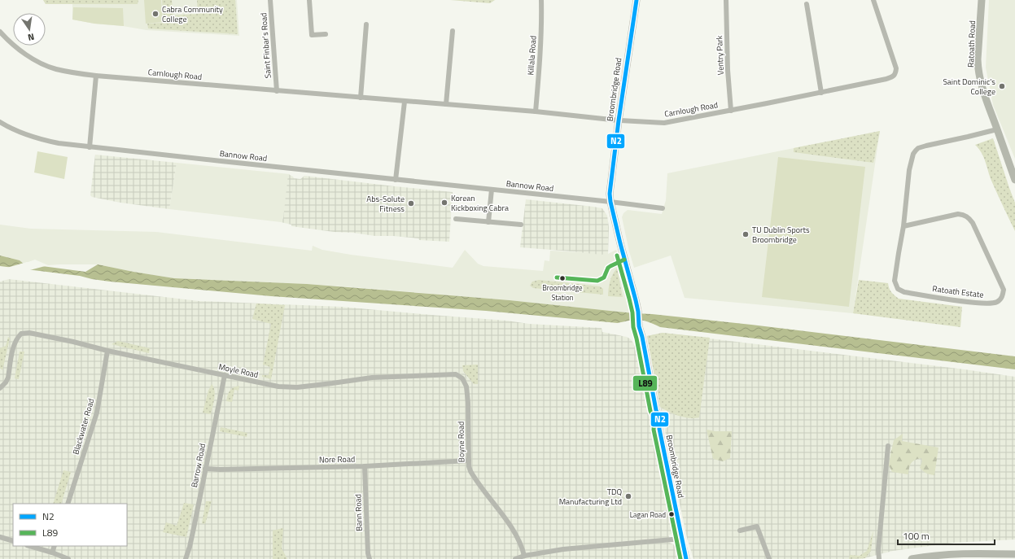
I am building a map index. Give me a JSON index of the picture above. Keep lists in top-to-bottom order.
{
  "streets": {
    "street": [
      "Ratoath Road",
      "Saint Finbar's Road",
      "Killala Road",
      "Ventry Park",
      "Carnlough Road",
      "Broombridge Road",
      "Bannow Road",
      "Ratoath Estate",
      "Moyle Road",
      "Blackwater Road",
      "Boyne Road",
      "Nore Road",
      "Barrow Road",
      "Bann Road"
    ]
  },
  "crossings": [
    ["Ratoath Road", "Ratoath Estate"],
    ["Saint Finbar's Road", "Carnlough Road"],
    ["Killala Road", "Carnlough Road"],
    ["Ventry Park", "Carnlough Road"],
    ["Carnlough Road", "Broombridge Road"],
    ["Broombridge Road", "Bannow Road"],
    ["Moyle Road", "Blackwater Road"],
    ["Moyle Road", "Boyne Road"],
    ["Moyle Road", "Barrow Road"],
    ["Boyne Road", "Nore Road"],
    ["Nore Road", "Barrow Road"],
    ["Nore Road", "Bann Road"]
  ],
  "places": [
    "Cabra Community College",
    "Saint Dominic's College",
    "Korean Kickboxing Cabra",
    "Abs-Solute Fitness",
    "TU Dublin Sports Broombridge",
    "Broombridge Station",
    "TDQ Manufacturing Ltd",
    "Lagan Road"
  ],
  "lines": ["transit line N2", "transit line L89"],
  "legend": ["N2", "L89"],
  "scale_bar": "100 m",
  "north": "bottom"
}
